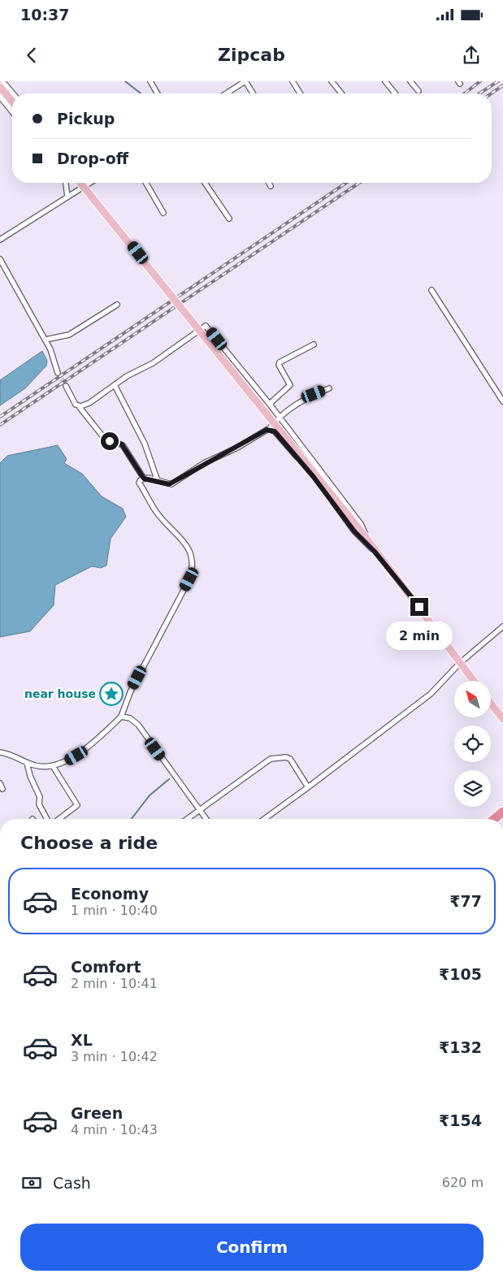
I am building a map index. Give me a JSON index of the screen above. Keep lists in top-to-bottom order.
{
  "places": {
    "place": ["near house"]
  },
  "north": "top left",
  "page": {
    "status": "10:37",
    "header": "Zipcab",
    "banner": ["Pickup", "Drop-off"],
    "bubble": "2 min",
    "heading": "Choose a ride",
    "list": [
      {
        "name": "Economy",
        "note": "1 min · 10:40",
        "value": "₹77"
      },
      {
        "name": "Comfort",
        "note": "2 min · 10:41",
        "value": "₹105"
      },
      {
        "name": "XL",
        "note": "3 min · 10:42",
        "value": "₹132"
      },
      {
        "name": "Green",
        "note": "4 min · 10:43",
        "value": "₹154"
      }
    ],
    "pay": ["Cash", "620 m"],
    "buttons": "Confirm"
  }
}
